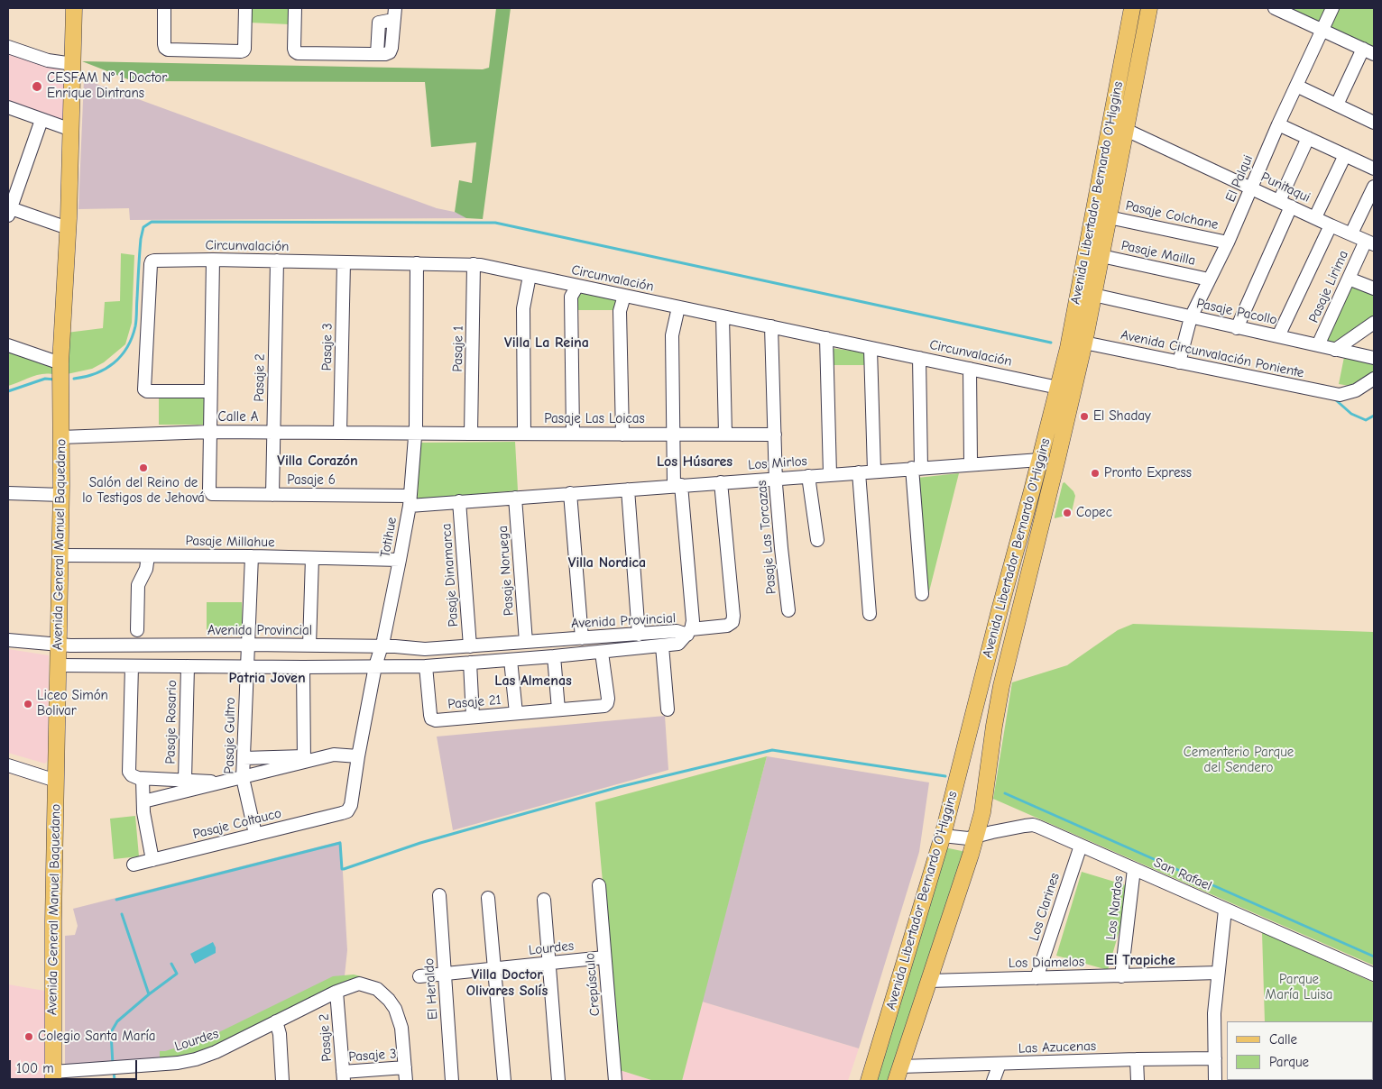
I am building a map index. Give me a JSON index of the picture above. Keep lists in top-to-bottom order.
{
  "streets": {
    "main road": ["Avenida Libertador Bernardo O'Higgins", "Avenida General Manuel Baquedano"],
    "street": [
      "El Palqui",
      "Punitaqui",
      "Pasaje Colchane",
      "Circunvalación",
      "Pasaje Mailla",
      "Pasaje Lirima",
      "Pasaje Pacollo",
      "Pasaje 3",
      "Pasaje 1",
      "Avenida Circunvalación Poniente",
      "Pasaje 2",
      "Calle A",
      "Pasaje Las Loicas",
      "Los Mirlos",
      "Pasaje 6",
      "Totihue",
      "Pasaje Las Torcazas",
      "Pasaje Millahue",
      "Pasaje Noruega",
      "Pasaje Dinamarca",
      "Avenida Provincial",
      "Pasaje 21",
      "Pasaje Rosario",
      "Pasaje Gultro",
      "Pasaje Coltauco",
      "San Rafael",
      "Los Clarines",
      "Los Nardos",
      "Lourdes",
      "Los Diamelos",
      "Crepúsculo",
      "El Heraldo",
      "Las Azucenas"
    ]
  },
  "crossings": [
    ["El Palqui", "Punitaqui"],
    ["El Palqui", "Pasaje Colchane"],
    ["El Palqui", "Pasaje Mailla"],
    ["El Palqui", "Pasaje Pacollo"],
    ["El Palqui", "Avenida Circunvalación Poniente"],
    ["Punitaqui", "Avenida Libertador Bernardo O'Higgins"],
    ["Punitaqui", "Pasaje Lirima"],
    ["Avenida Libertador Bernardo O'Higgins", "Pasaje Colchane"],
    ["Avenida Libertador Bernardo O'Higgins", "Circunvalación"],
    ["Avenida Libertador Bernardo O'Higgins", "Pasaje Mailla"],
    ["Avenida Libertador Bernardo O'Higgins", "Pasaje Pacollo"],
    ["Avenida Libertador Bernardo O'Higgins", "Avenida Circunvalación Poniente"],
    ["Avenida Libertador Bernardo O'Higgins", "Los Mirlos"],
    ["Avenida Libertador Bernardo O'Higgins", "San Rafael"],
    ["Avenida Libertador Bernardo O'Higgins", "Los Diamelos"],
    ["Avenida Libertador Bernardo O'Higgins", "Las Azucenas"],
    ["Circunvalación", "Pasaje 3"],
    ["Circunvalación", "Pasaje 1"],
    ["Circunvalación", "Pasaje 2"],
    ["Circunvalación", "Totihue"],
    ["Circunvalación", "Pasaje Las Torcazas"],
    ["Pasaje Lirima", "Pasaje Pacollo"],
    ["Pasaje 3", "Pasaje 2"],
    ["Pasaje 3", "Calle A"],
    ["Pasaje 3", "Lourdes"],
    ["Pasaje 1", "Pasaje Las Loicas"],
    ["Pasaje 2", "Calle A"],
    ["Pasaje 2", "Pasaje 6"],
    ["Pasaje 2", "Lourdes"],
    ["Calle A", "Pasaje Las Loicas"],
    ["Calle A", "Pasaje 6"],
    ["Calle A", "Totihue"],
    ["Calle A", "Avenida General Manuel Baquedano"],
    ["Pasaje Las Loicas", "Totihue"],
    ["Pasaje Las Loicas", "Pasaje Las Torcazas"],
    ["Los Mirlos", "Pasaje 6"],
    ["Los Mirlos", "Totihue"],
    ["Los Mirlos", "Pasaje Las Torcazas"],
    ["Los Mirlos", "Pasaje Noruega"],
    ["Los Mirlos", "Pasaje Dinamarca"],
    ["Pasaje 6", "Totihue"],
    ["Totihue", "Pasaje Millahue"],
    ["Totihue", "Avenida Provincial"],
    ["Totihue", "Pasaje Coltauco"],
    ["Pasaje Millahue", "Avenida General Manuel Baquedano"],
    ["Pasaje Millahue", "Pasaje Gultro"],
    ["Avenida General Manuel Baquedano", "Avenida Provincial"],
    ["Avenida General Manuel Baquedano", "Lourdes"],
    ["Pasaje Noruega", "Avenida Provincial"],
    ["Pasaje Dinamarca", "Avenida Provincial"],
    ["Avenida Provincial", "Pasaje 21"],
    ["Avenida Provincial", "Pasaje Rosario"],
    ["Avenida Provincial", "Pasaje Gultro"],
    ["Pasaje Gultro", "Pasaje Coltauco"],
    ["San Rafael", "Los Clarines"],
    ["San Rafael", "Los Nardos"],
    ["Los Clarines", "Los Diamelos"],
    ["Los Nardos", "Los Diamelos"],
    ["Lourdes", "Crepúsculo"],
    ["Lourdes", "El Heraldo"]
  ],
  "districts": [
    "Villa La Reina",
    "Villa Corazón",
    "Los Húsares",
    "Villa Nordica",
    "Patria Joven",
    "Las Almenas",
    "El Trapiche",
    "Villa Doctor Olivares Solís"
  ],
  "parks": ["Cementerio Parque del Sendero", "Parque María Luisa"],
  "places": [
    "CESFAM N° 1 Doctor Enrique Dintrans",
    "El Shaday",
    "Salón del Reino de lo Testigos de Jehová",
    "Pronto Express",
    "Copec",
    "Liceo Simón Bolivar",
    "Colegio Santa María"
  ],
  "legend": ["Calle", "Parque"],
  "scale_bar": "100 m"
}
